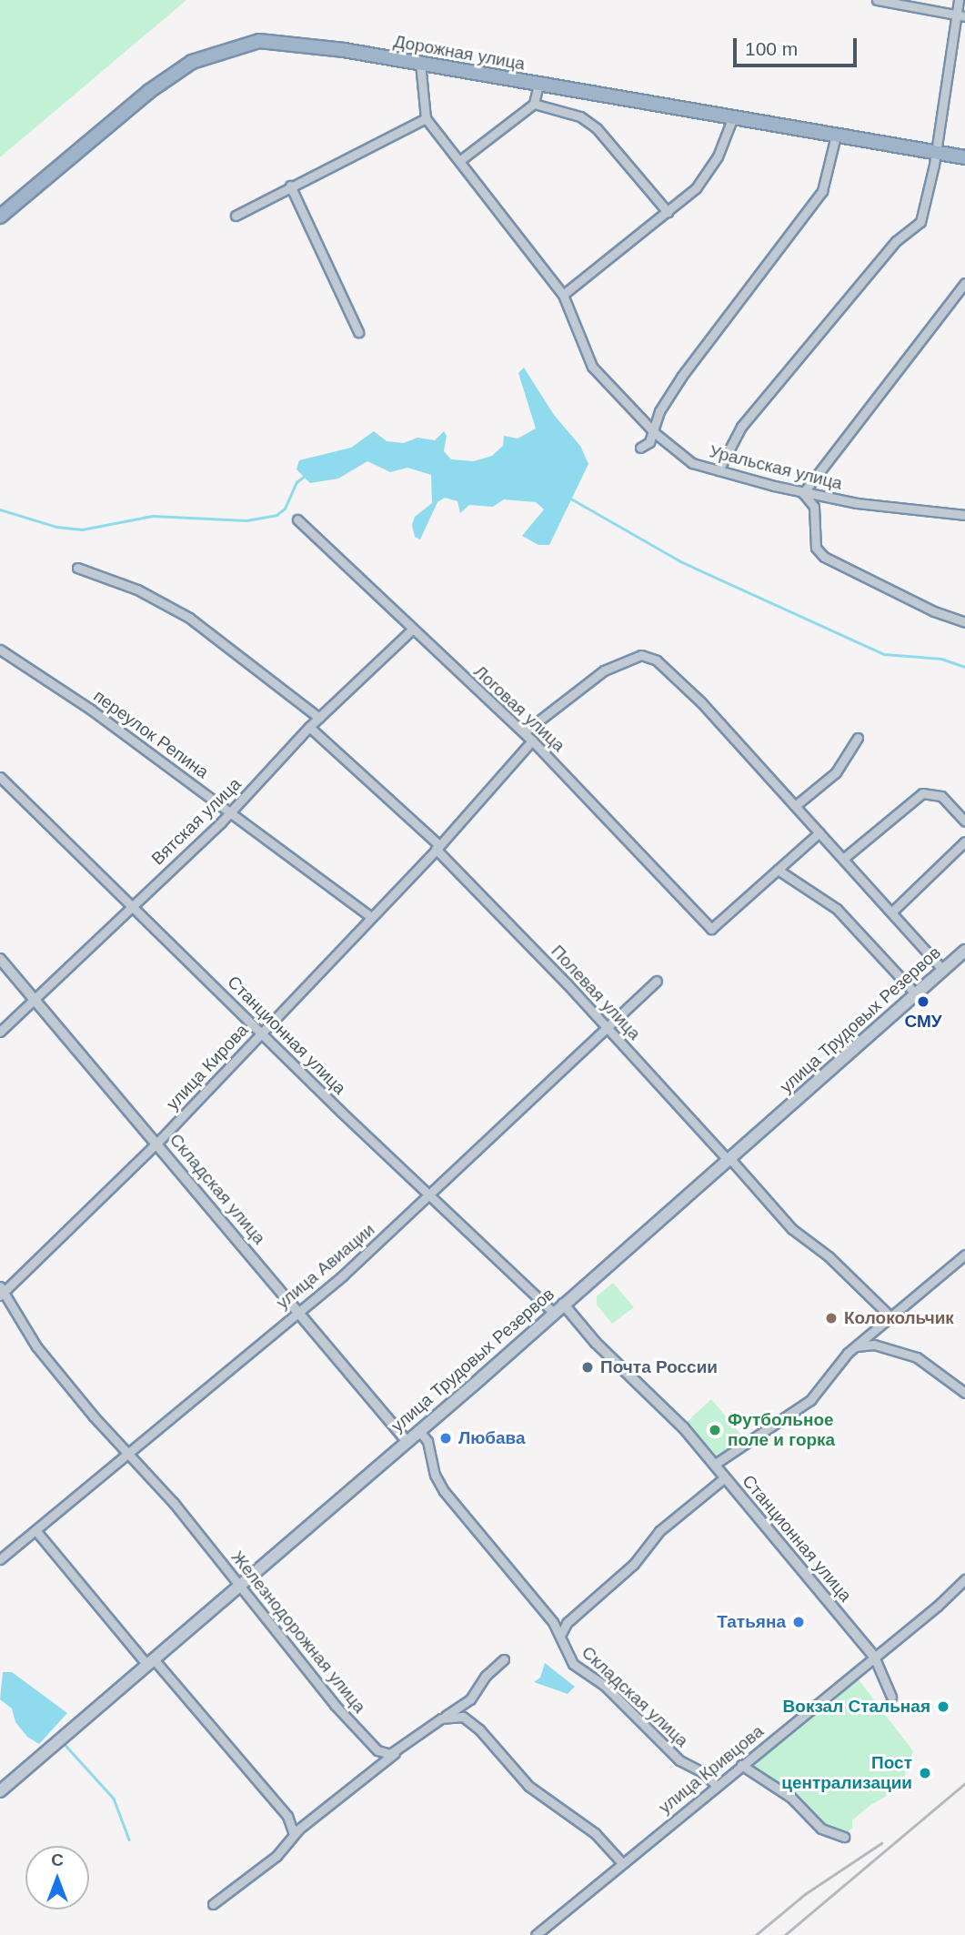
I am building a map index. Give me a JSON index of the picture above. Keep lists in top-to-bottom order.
{
  "streets": {
    "highway": ["Дорожная улица"],
    "main road": ["улица Трудовых Резервов"],
    "street": [
      "Уральская улица",
      "Логовая улица",
      "переулок Репина",
      "Вятская улица",
      "Полевая улица",
      "Станционная улица",
      "улица Кирова",
      "Складская улица",
      "улица Авиации",
      "Железнодорожная улица",
      "улица Кривцова"
    ]
  },
  "crossings": [
    ["Логовая улица", "Вятская улица"],
    ["Логовая улица", "улица Кирова"],
    ["переулок Репина", "Вятская улица"],
    ["переулок Репина", "улица Кирова"],
    ["Вятская улица", "Полевая улица"],
    ["Вятская улица", "Станционная улица"],
    ["Вятская улица", "Складская улица"],
    ["Полевая улица", "улица Трудовых Резервов"],
    ["Полевая улица", "улица Кирова"],
    ["Полевая улица", "улица Авиации"],
    ["улица Трудовых Резервов", "Станционная улица"],
    ["улица Трудовых Резервов", "Складская улица"],
    ["улица Трудовых Резервов", "Железнодорожная улица"],
    ["Станционная улица", "улица Кирова"],
    ["Станционная улица", "улица Авиации"],
    ["Станционная улица", "улица Кривцова"],
    ["улица Кирова", "Складская улица"],
    ["улица Кирова", "Железнодорожная улица"],
    ["Складская улица", "улица Авиации"],
    ["Складская улица", "улица Кривцова"],
    ["улица Авиации", "Железнодорожная улица"]
  ],
  "places": [
    "СМУ",
    "Колокольчик",
    "Почта России",
    "Футбольное поле и горка",
    "Любава",
    "Татьяна",
    "Вокзал Стальная",
    "Пост централизации"
  ],
  "scale_bar": "100 m",
  "north": "top"
}
